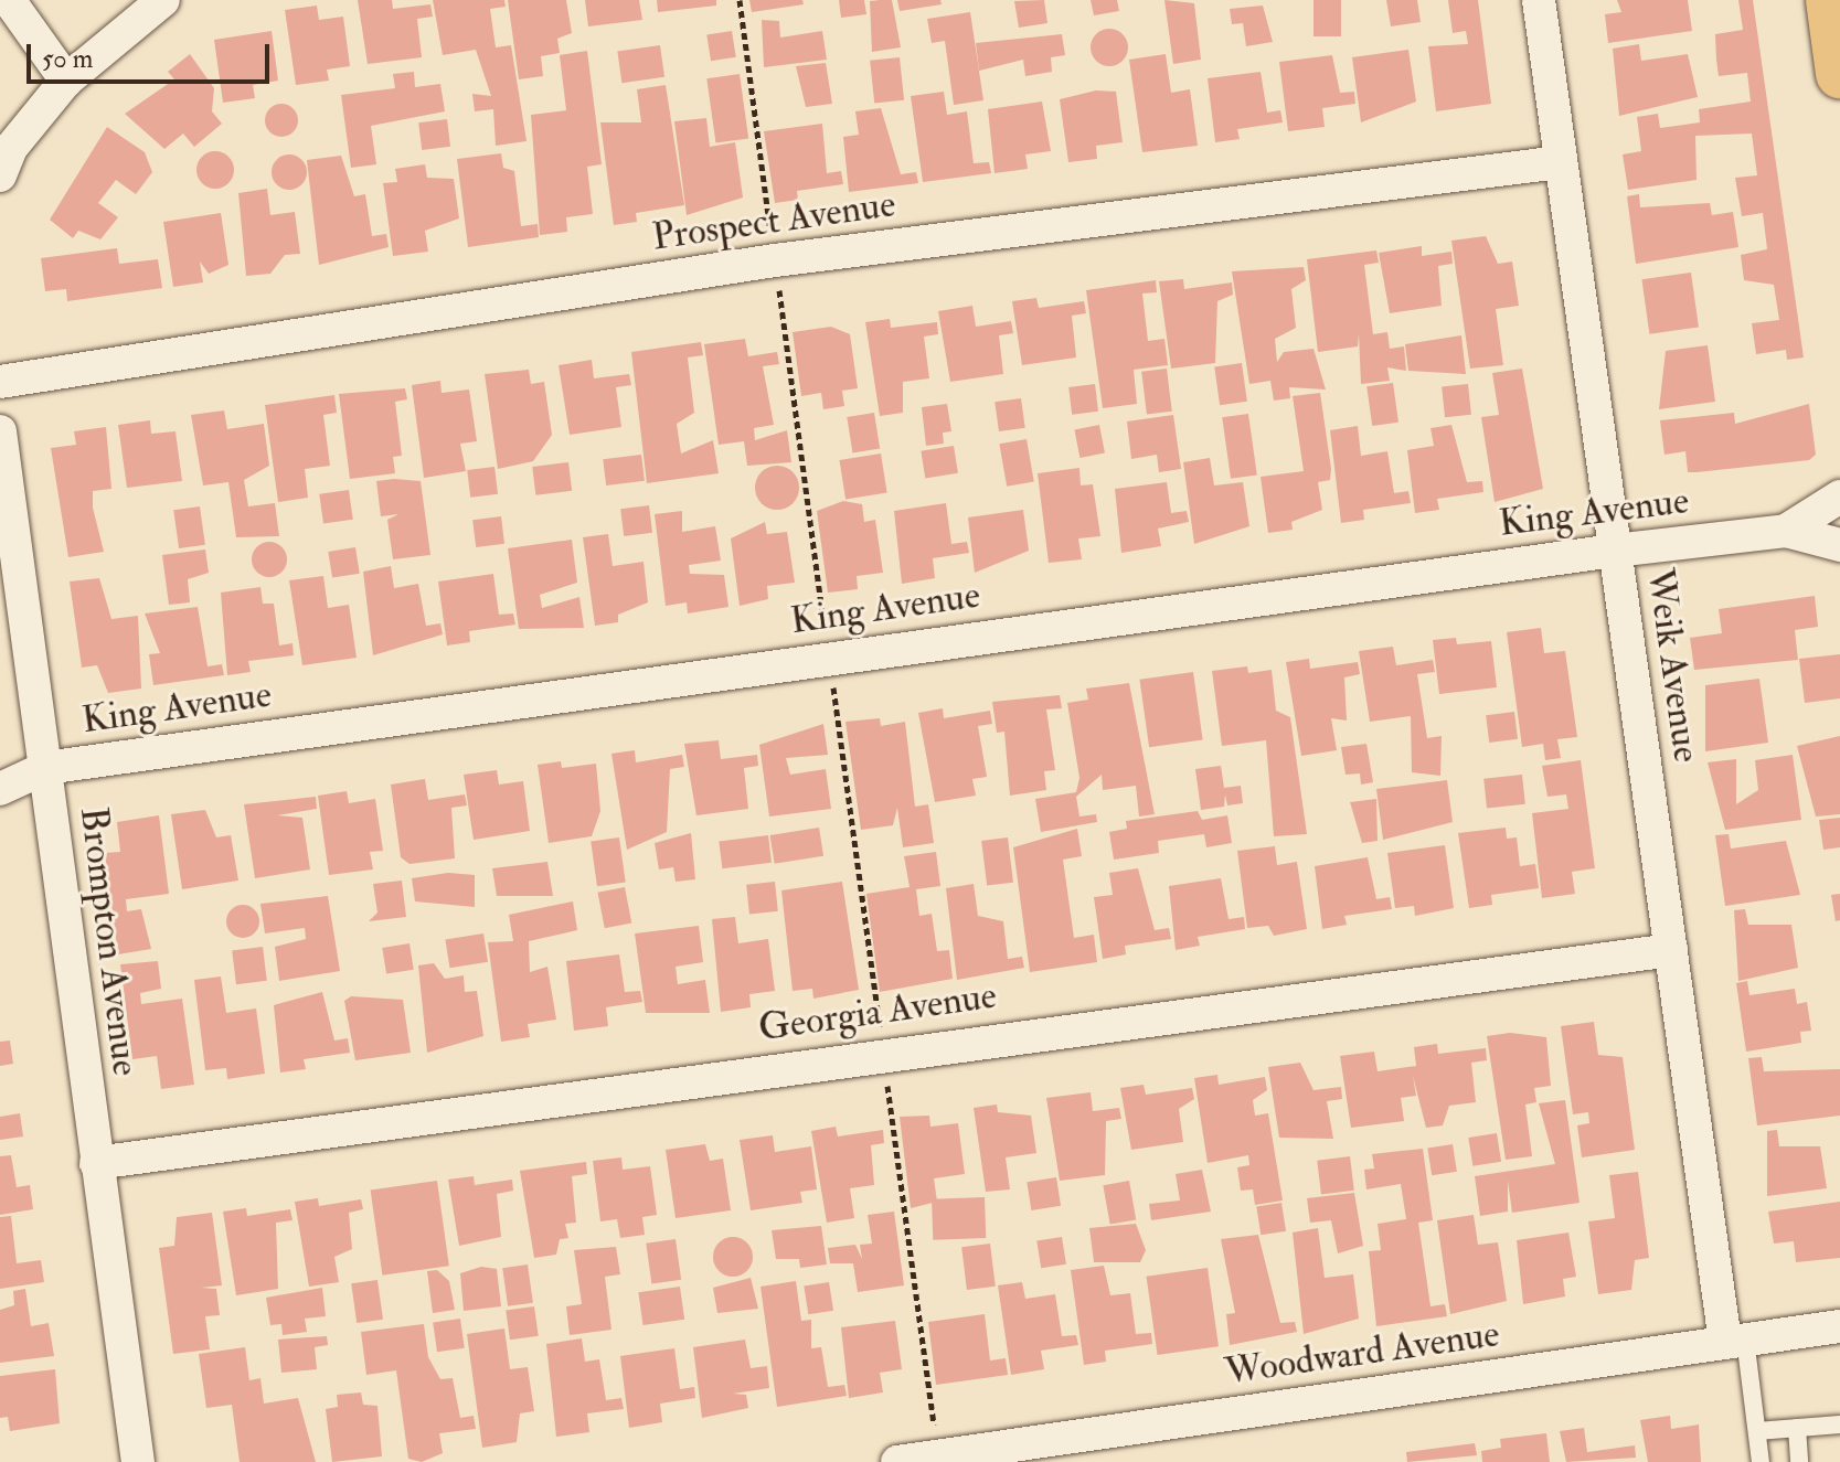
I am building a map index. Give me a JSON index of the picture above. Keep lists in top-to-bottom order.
{
  "streets": {
    "street": [
      "Prospect Avenue",
      "King Avenue",
      "Weik Avenue",
      "Brompton Avenue",
      "Georgia Avenue",
      "Woodward Avenue"
    ]
  },
  "crossings": [
    ["Prospect Avenue", "Weik Avenue"],
    ["King Avenue", "Weik Avenue"],
    ["King Avenue", "Brompton Avenue"],
    ["Weik Avenue", "Georgia Avenue"],
    ["Weik Avenue", "Woodward Avenue"],
    ["Brompton Avenue", "Georgia Avenue"]
  ],
  "scale_bar": "50 m"
}
